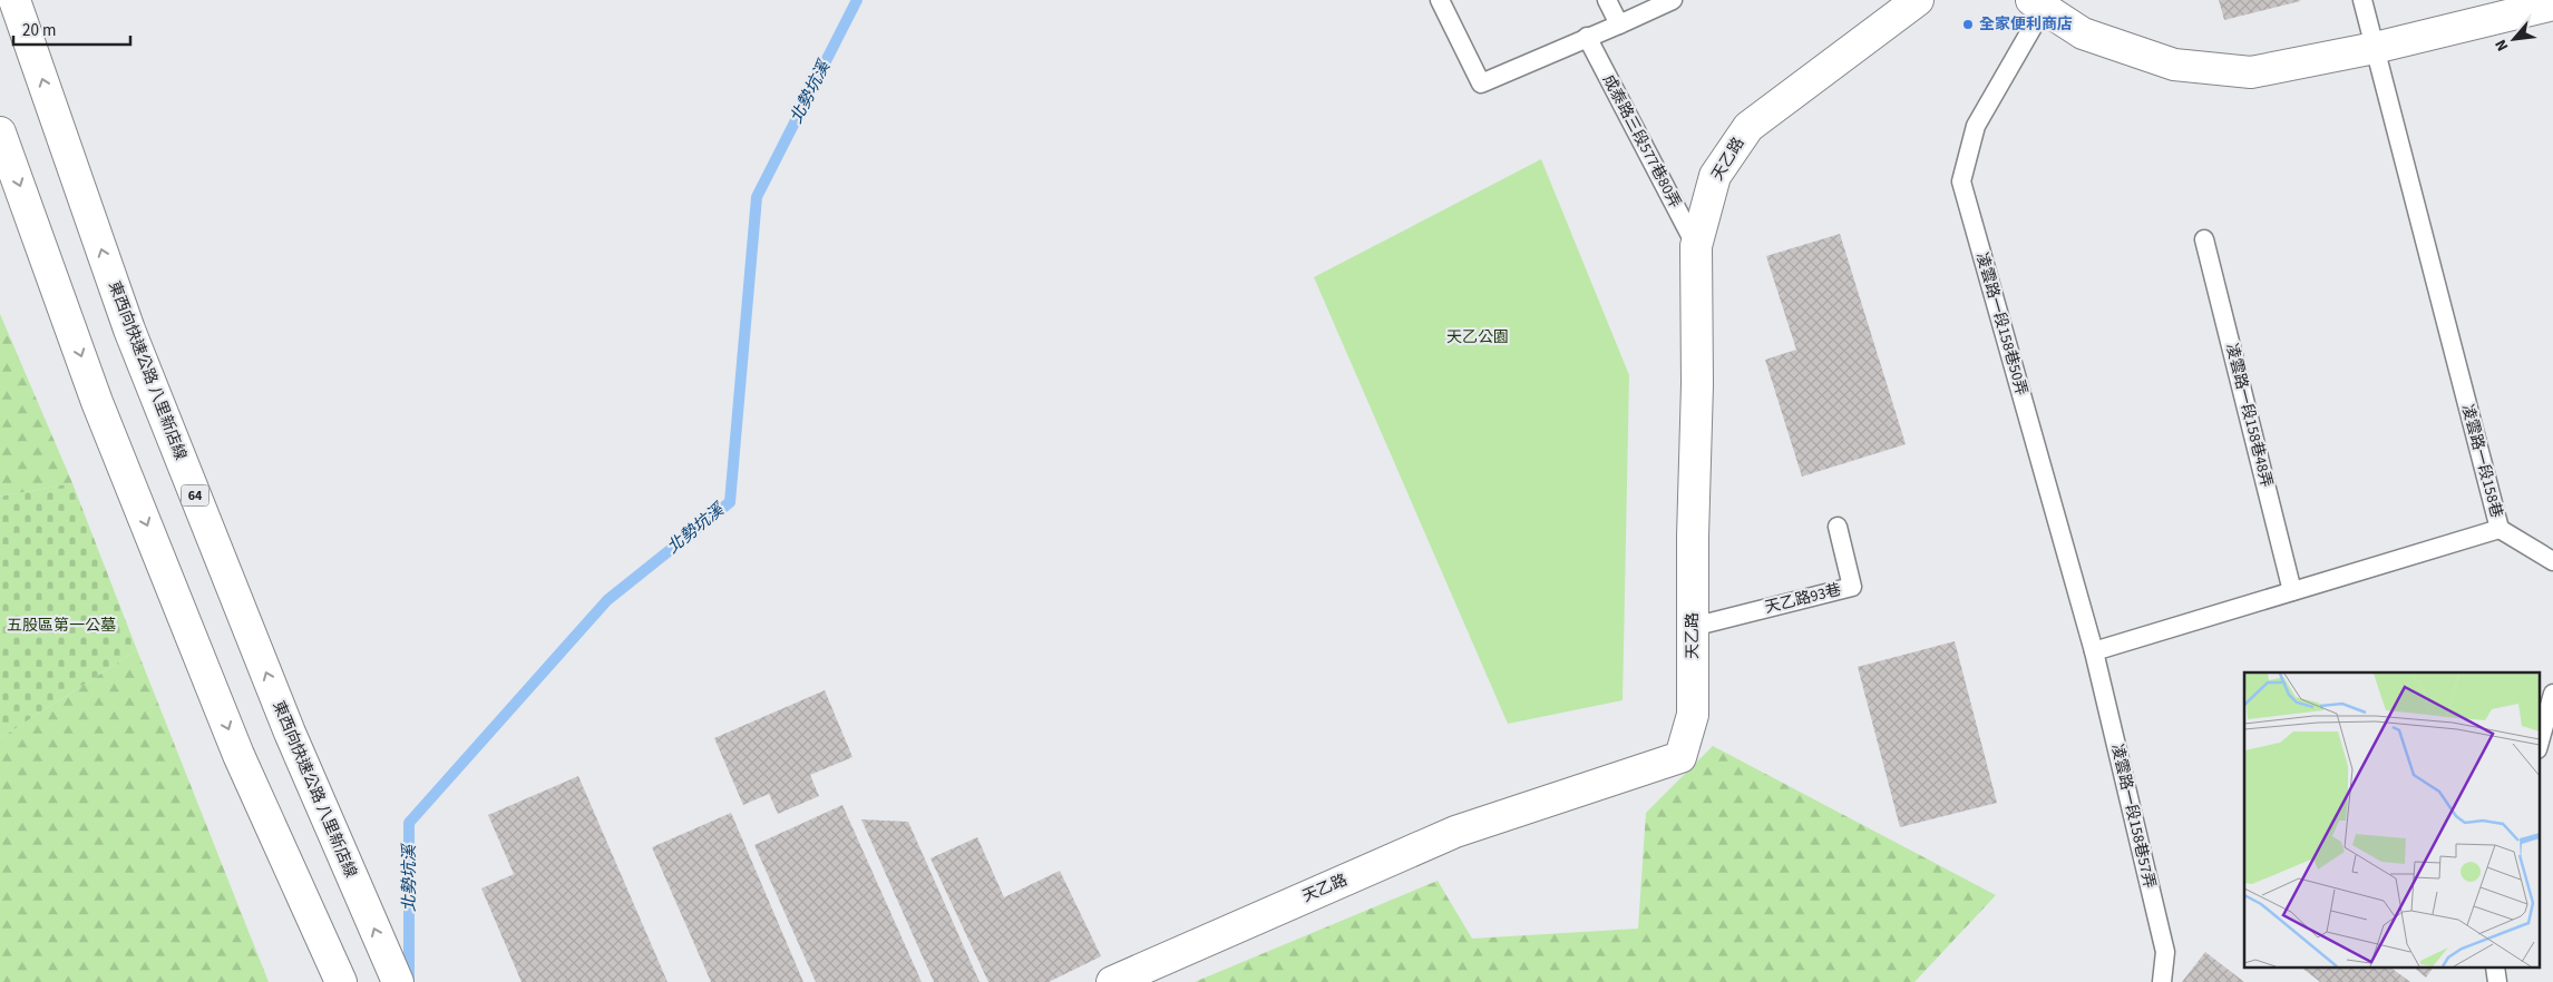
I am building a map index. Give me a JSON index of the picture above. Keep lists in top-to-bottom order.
{
  "streets": {
    "main road": ["天乙路", "東西向快速公路 八里新店線", "64"],
    "lane": [
      "成泰路三段577巷80弄",
      "凌雲路一段158巷50弄",
      "凌雲路一段158巷48弄",
      "凌雲路一段158巷",
      "天乙路93巷",
      "凌雲路一段158巷57弄"
    ]
  },
  "crossings": [
    ["成泰路三段577巷80弄", "天乙路"],
    ["天乙路", "天乙路93巷"],
    ["凌雲路一段158巷50弄", "凌雲路一段158巷"],
    ["凌雲路一段158巷50弄", "凌雲路一段158巷57弄"],
    ["凌雲路一段158巷48弄", "凌雲路一段158巷"],
    ["凌雲路一段158巷", "凌雲路一段158巷57弄"]
  ],
  "water": ["北勢坑溪"],
  "parks": ["天乙公園", "五股區第一公墓"],
  "places": ["全家便利商店"],
  "scale_bar": "20 m",
  "north": "bottom left"
}
